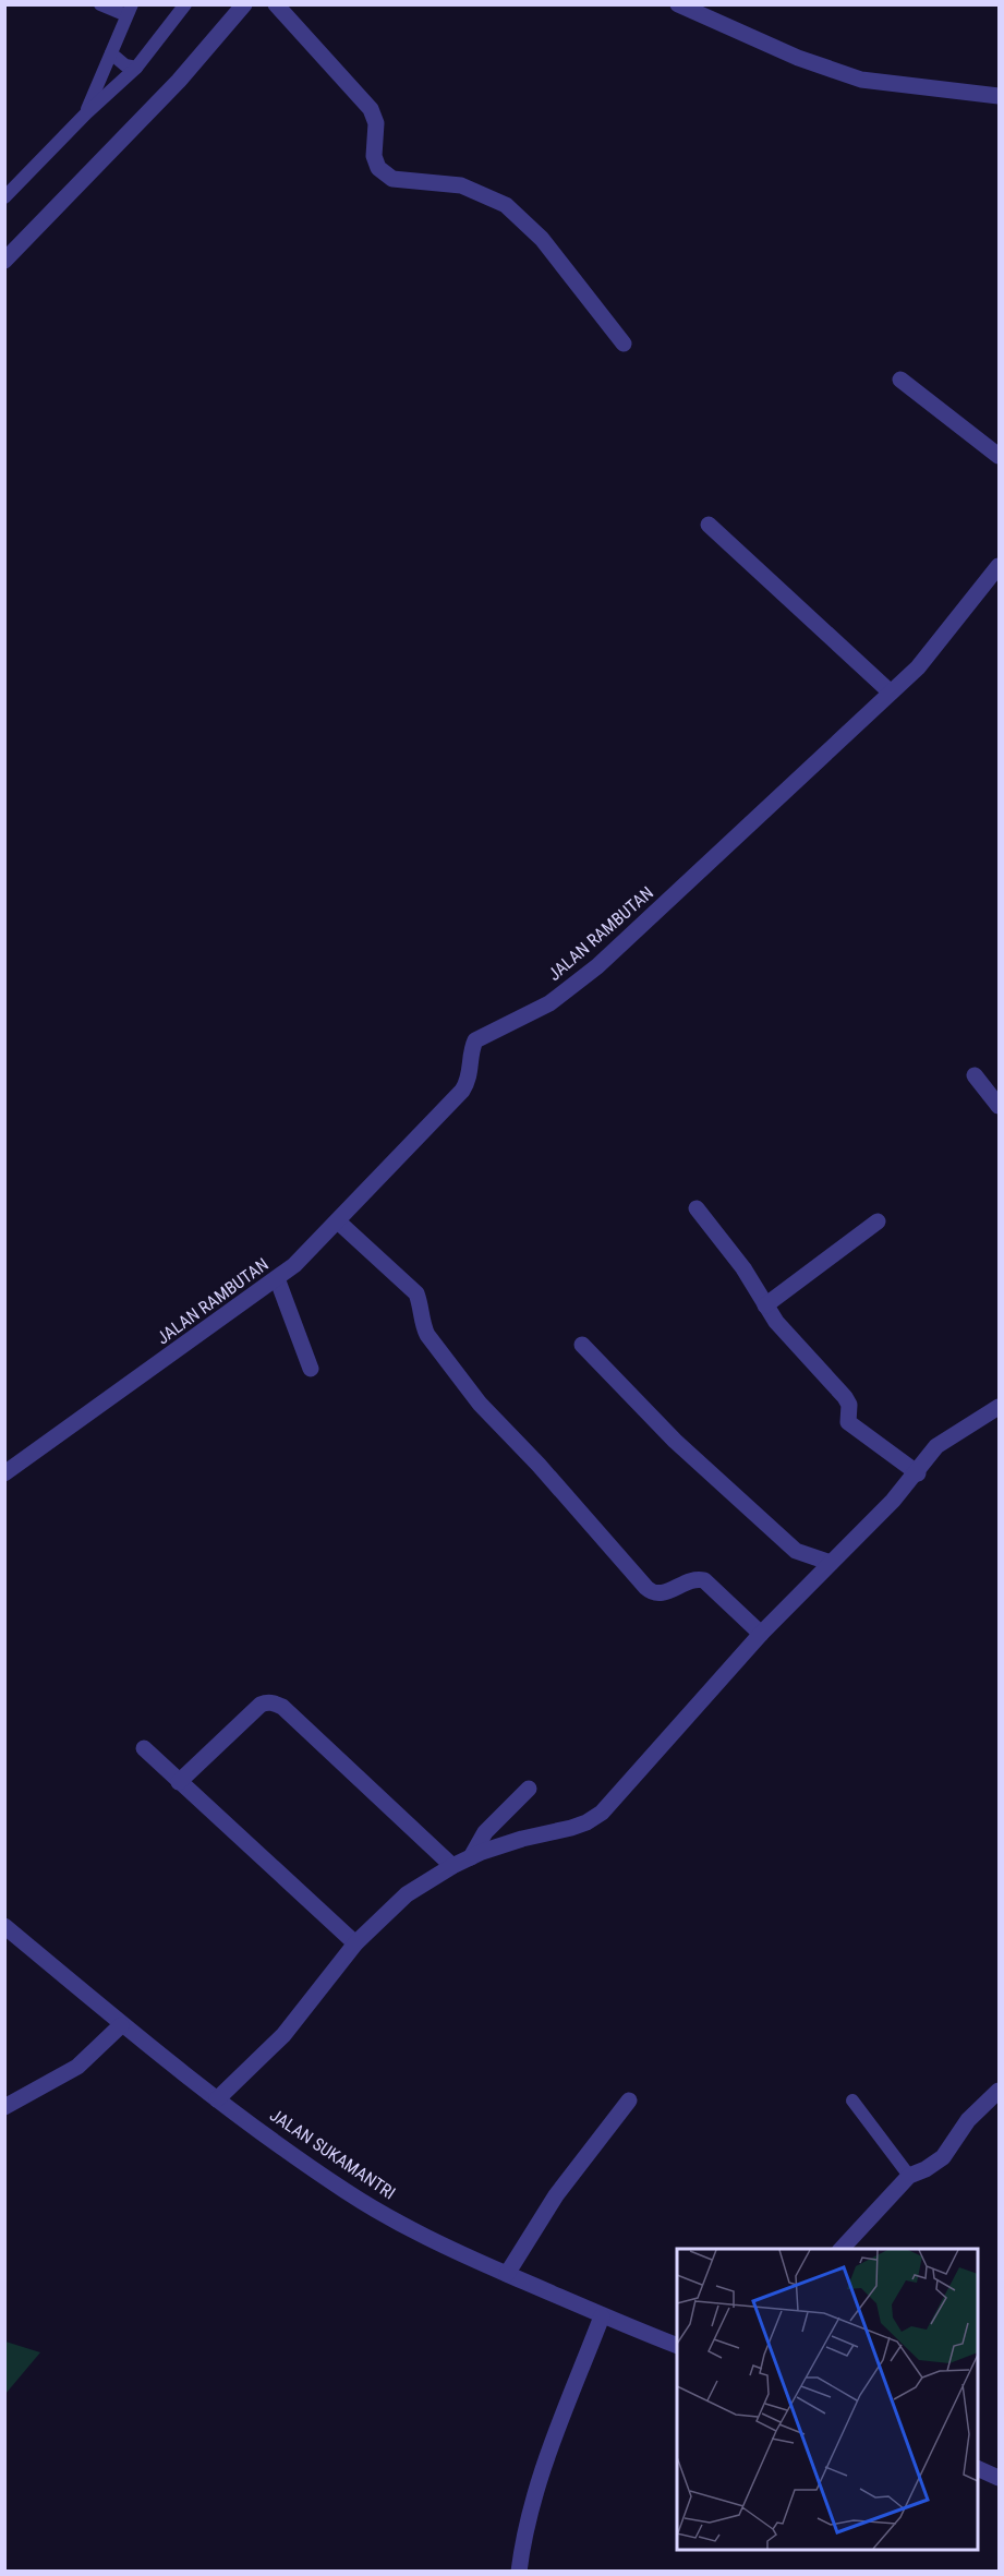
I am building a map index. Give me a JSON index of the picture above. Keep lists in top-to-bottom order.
{
  "streets": {
    "street": ["JALAN RAMBUTAN", "JALAN SUKAMANTRI"]
  }
}
